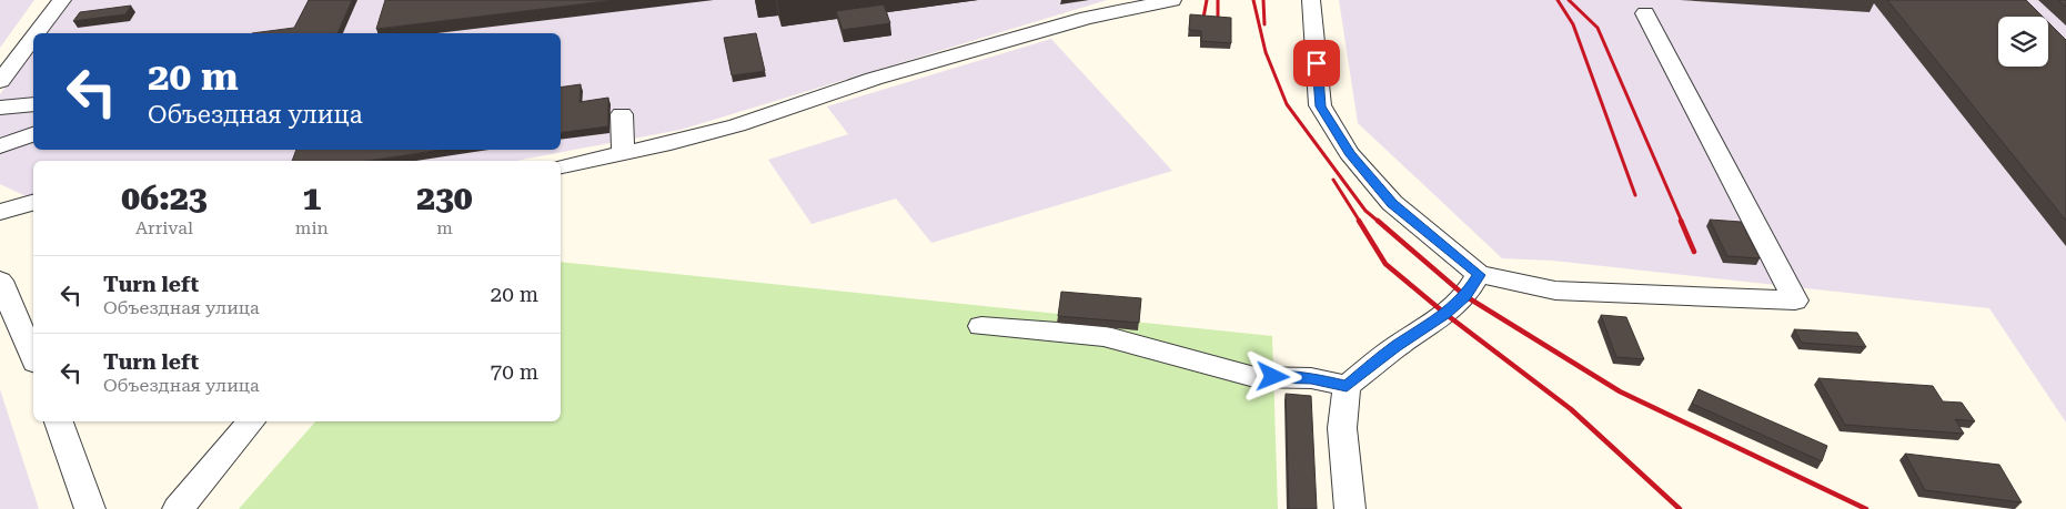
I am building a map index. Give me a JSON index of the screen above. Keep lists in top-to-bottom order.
{
  "page": {
    "turn": ["20 m", "Объездная улица"],
    "eta": [
      "06:23",
      "Arrival",
      "1",
      "min",
      "230",
      "m"
    ],
    "list": [
      {
        "name": "Turn left",
        "note": "Объездная улица",
        "value": "20 m"
      },
      {
        "name": "Turn left",
        "note": "Объездная улица",
        "value": "70 m"
      }
    ]
  }
}
